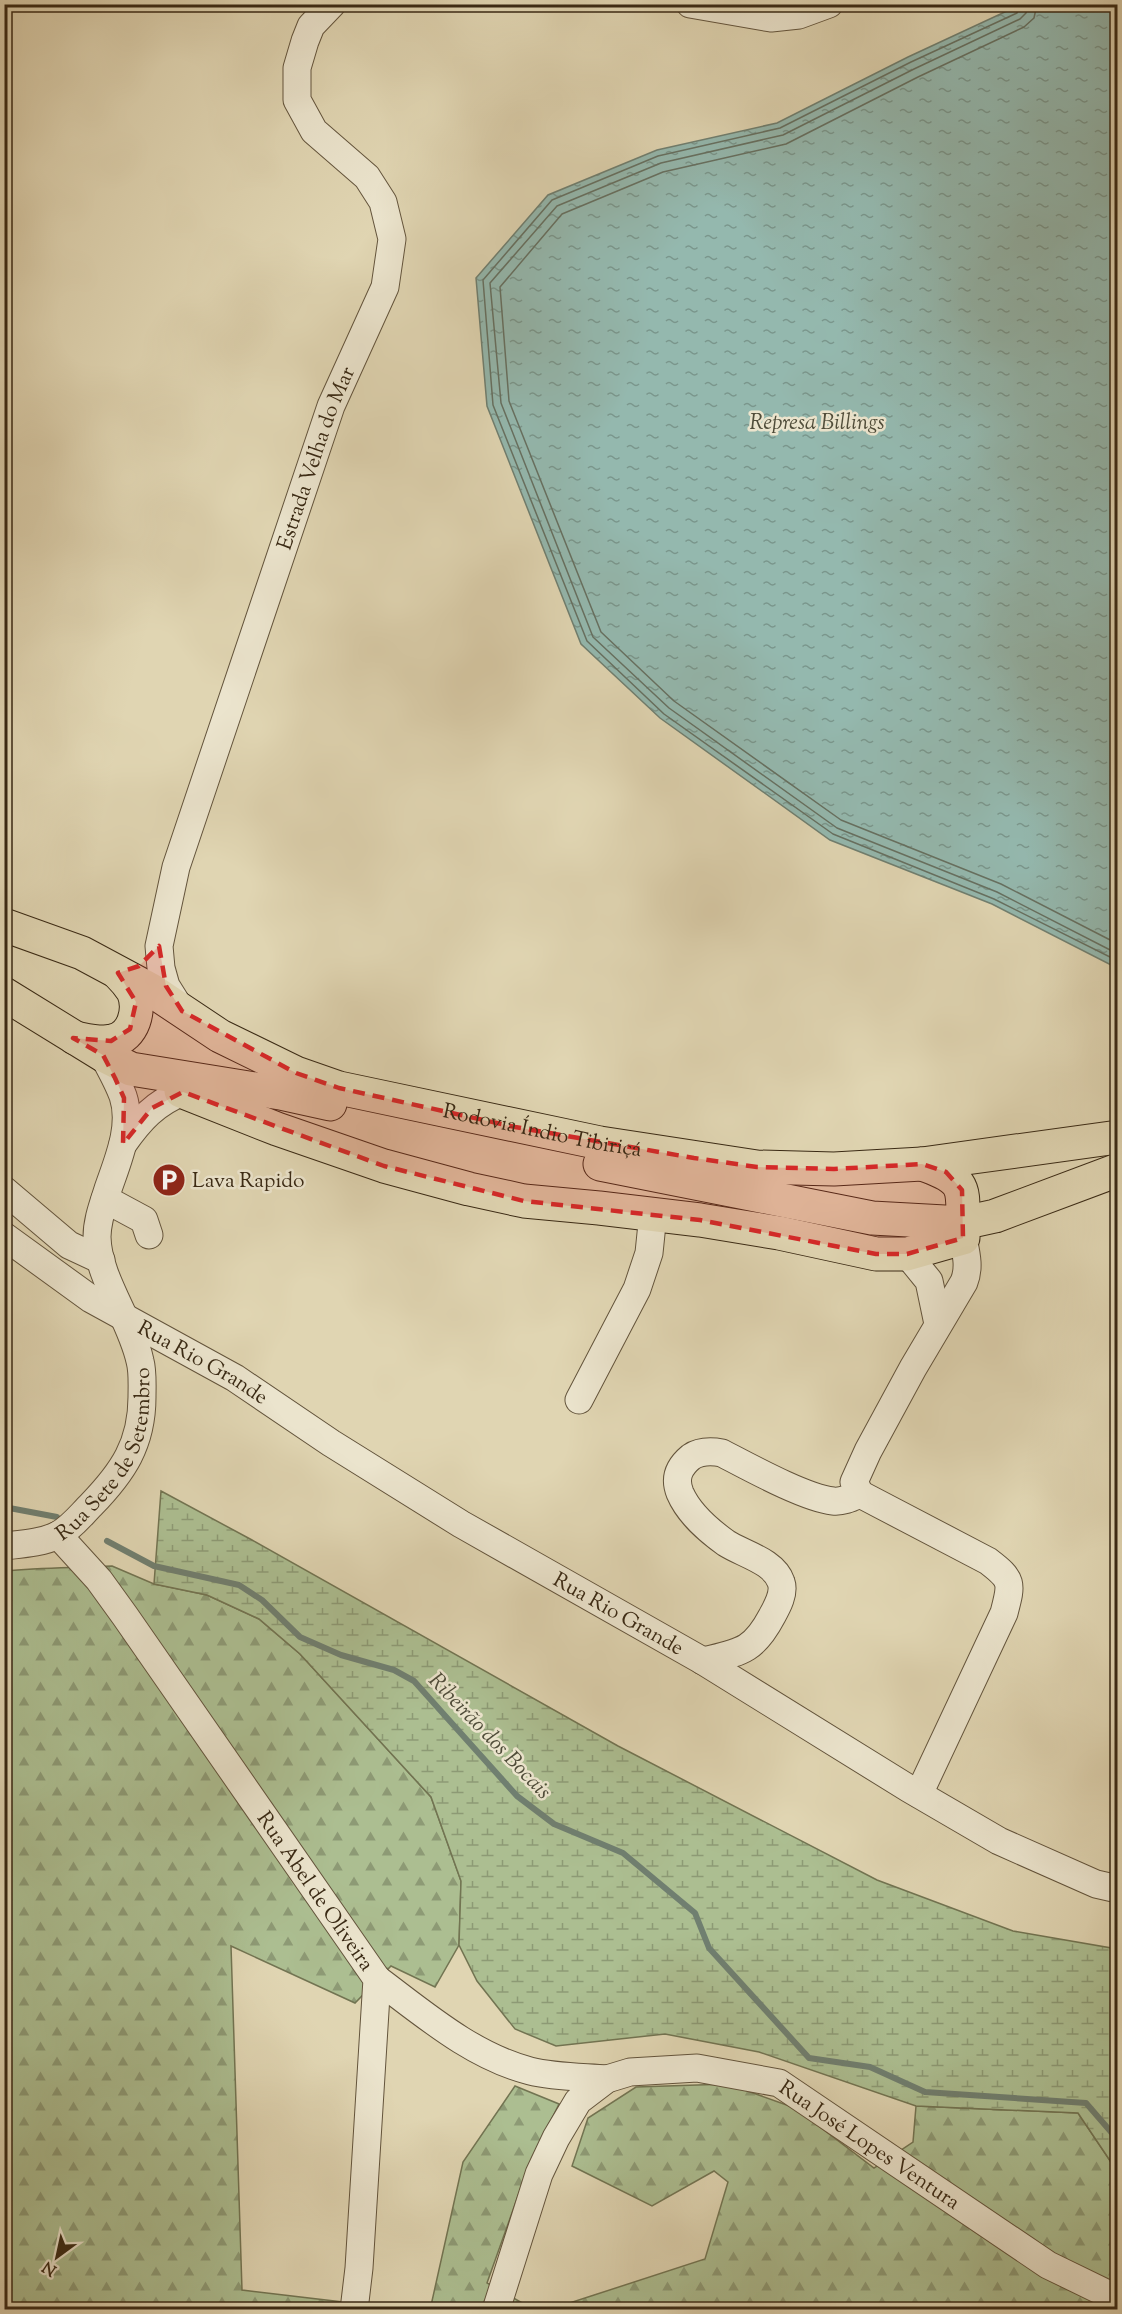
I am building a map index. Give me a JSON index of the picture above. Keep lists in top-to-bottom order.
{
  "streets": {
    "highway": ["Rodovia Índio Tibiriçá"],
    "street": [
      "Estrada Velha do Mar",
      "Rua Rio Grande",
      "Rua Sete de Setembro",
      "Rua Abel de Oliveira",
      "Rua José Lopes Ventura"
    ]
  },
  "crossings": [
    ["Rodovia Índio Tibiriçá", "Rua Sete de Setembro"],
    ["Rua Rio Grande", "Rua Sete de Setembro"],
    ["Rua Sete de Setembro", "Rua Abel de Oliveira"]
  ],
  "water": ["Represa Billings", "Ribeirão dos Bocais"],
  "places": {
    "parking": ["Lava Rapido"]
  },
  "north": "bottom left"
}
